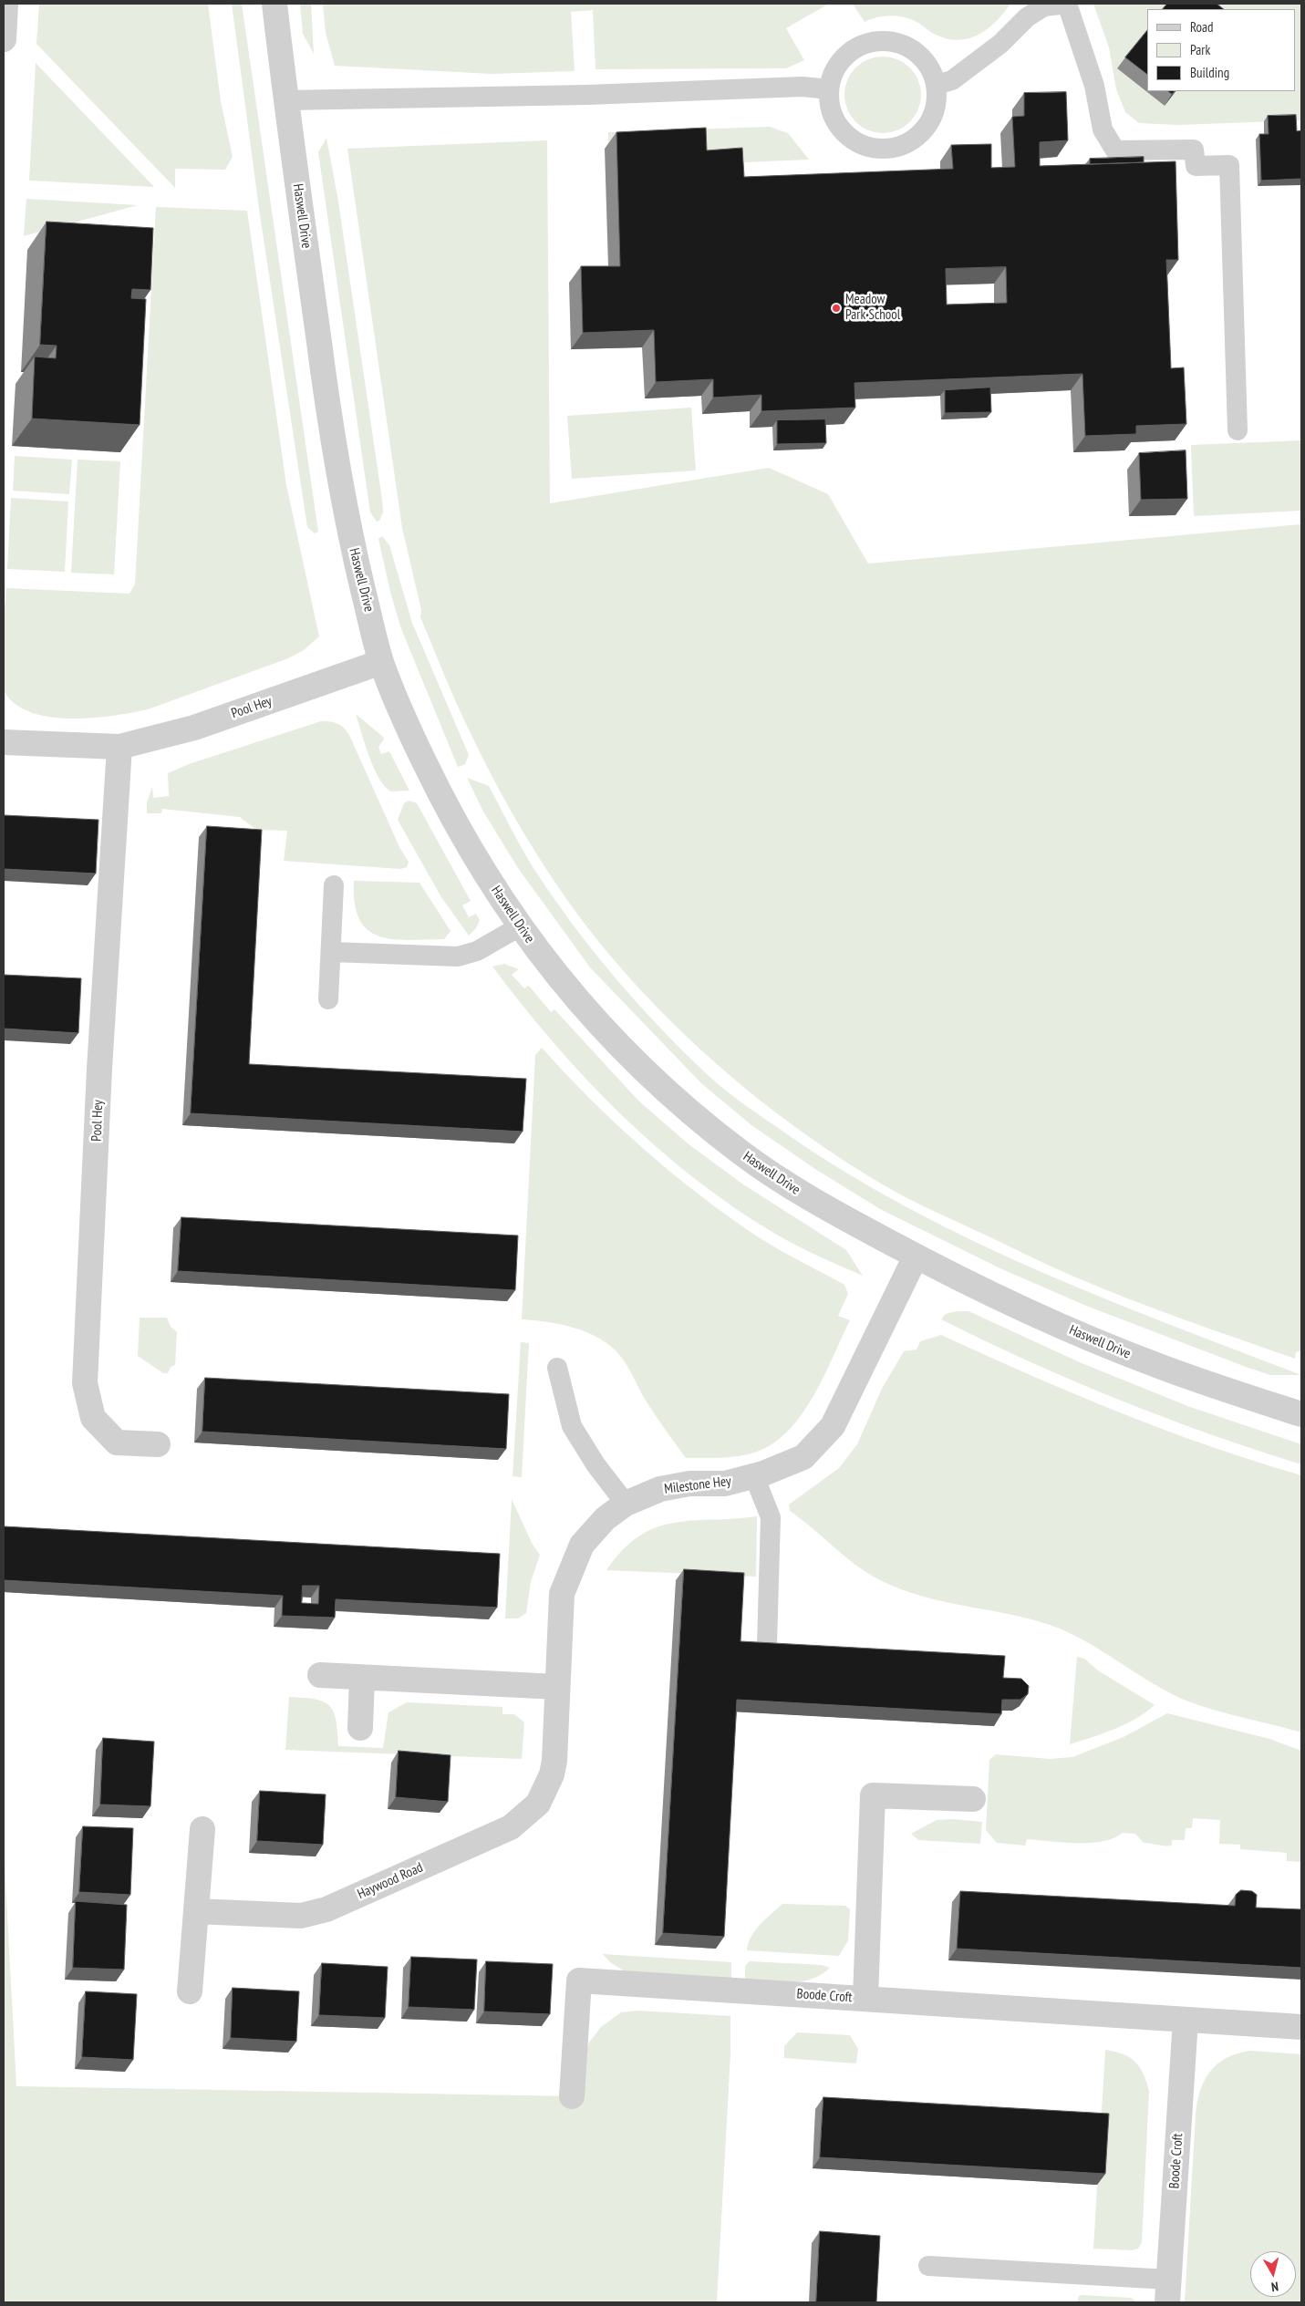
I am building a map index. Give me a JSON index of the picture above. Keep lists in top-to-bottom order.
{
  "streets": {
    "street": [
      "Haswell Drive",
      "Pool Hey",
      "Milestone Hey",
      "Haywood Road",
      "Boode Croft"
    ]
  },
  "crossings": [
    ["Haswell Drive", "Pool Hey"],
    ["Haswell Drive", "Milestone Hey"],
    ["Milestone Hey", "Haywood Road"]
  ],
  "places": ["Meadow Park School"],
  "legend": ["Road", "Park", "Building"],
  "north": "bottom"
}
